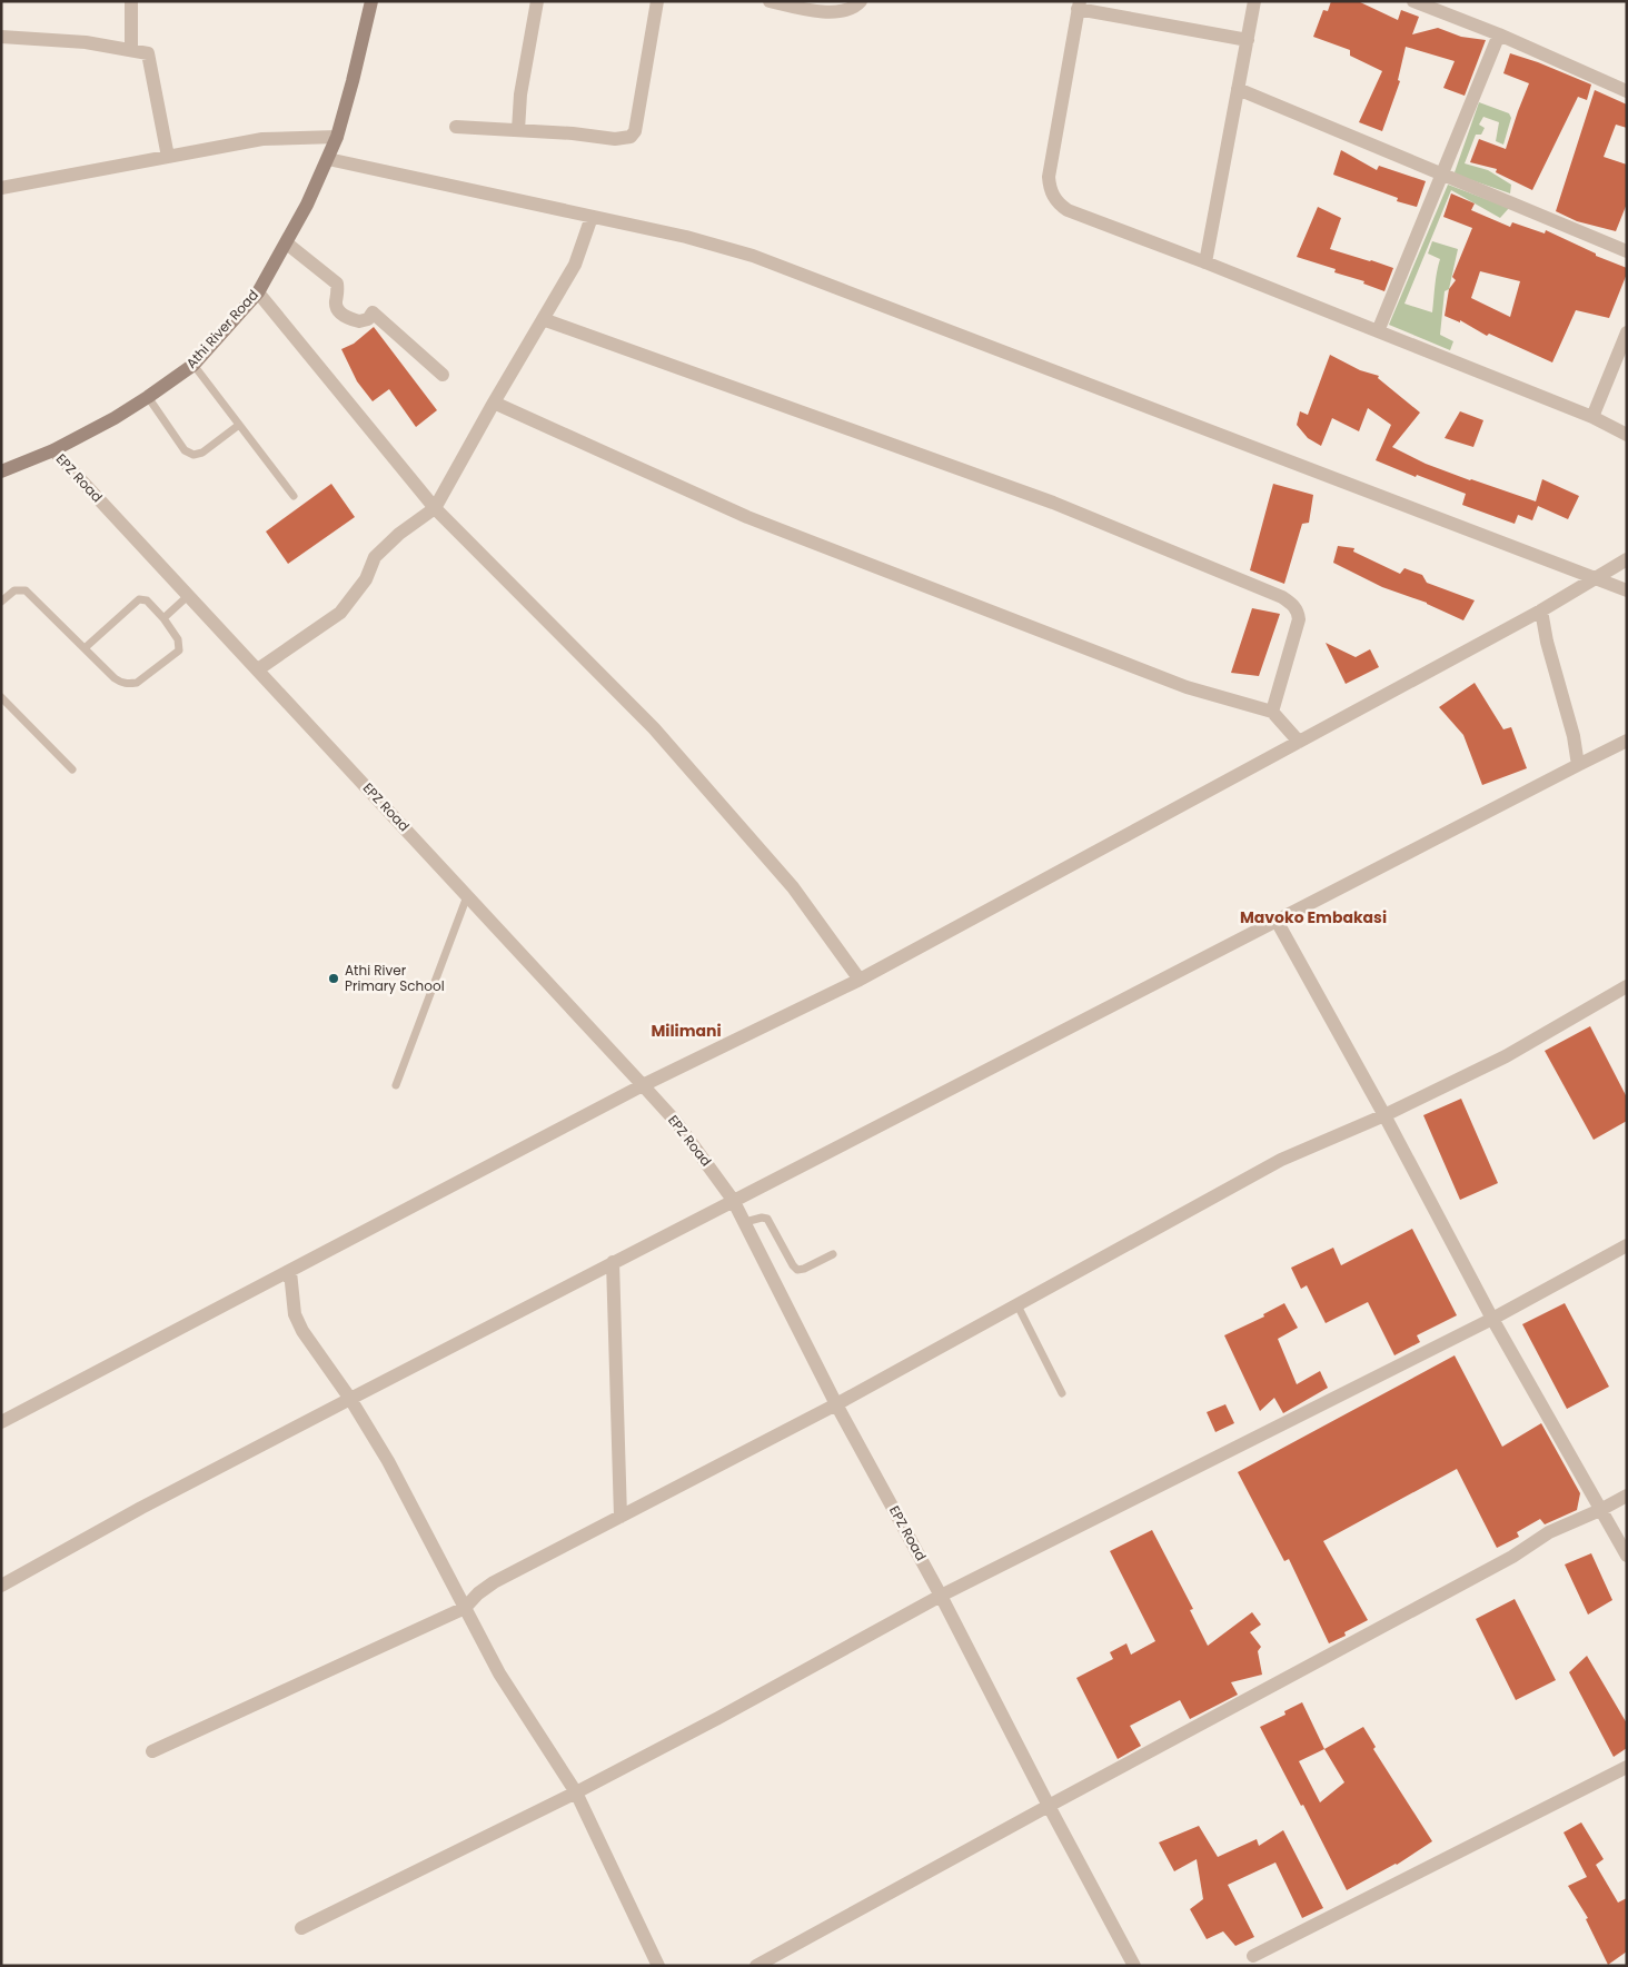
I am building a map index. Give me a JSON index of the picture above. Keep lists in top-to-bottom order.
{
  "streets": {
    "main road": ["Athi River Road"],
    "street": ["EPZ Road"]
  },
  "crossings": [
    ["Athi River Road", "EPZ Road"]
  ],
  "districts": ["Mavoko Embakasi", "Milimani"],
  "places": ["Athi River Primary School"]
}
